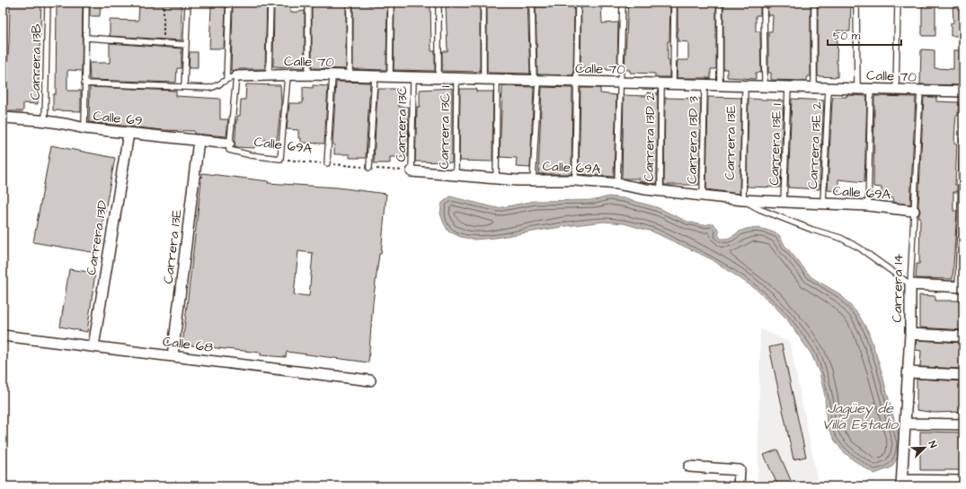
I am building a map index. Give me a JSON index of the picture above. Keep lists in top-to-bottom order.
{
  "streets": {
    "street": [
      "Calle 70",
      "Calle 69",
      "Carrera 13E",
      "Calle 69A",
      "Carrera 13D",
      "Carrera 14",
      "Calle 68"
    ],
    "lane": [
      "Carrera 13B",
      "Carrera 13C",
      "Carrera 13C 1",
      "Carrera 13D 2",
      "Carrera 13D 3",
      "Carrera 13E 1",
      "Carrera 13E 2"
    ]
  },
  "crossings": [
    ["Carrera 13B", "Calle 69"],
    ["Calle 70", "Carrera 13C"],
    ["Calle 70", "Carrera 13C 1"],
    ["Calle 70", "Carrera 13D 2"],
    ["Calle 70", "Carrera 13D 3"],
    ["Calle 70", "Carrera 13E"],
    ["Calle 70", "Carrera 13E 1"],
    ["Calle 70", "Carrera 13E 2"],
    ["Calle 70", "Carrera 14"],
    ["Calle 69", "Carrera 13E"],
    ["Calle 69", "Calle 69A"],
    ["Calle 69", "Carrera 13D"],
    ["Carrera 13C", "Calle 69A"],
    ["Carrera 13C 1", "Calle 69A"],
    ["Carrera 13D 2", "Calle 69A"],
    ["Carrera 13D 3", "Calle 69A"],
    ["Carrera 13E", "Calle 69A"],
    ["Carrera 13E", "Calle 68"],
    ["Carrera 13E 1", "Calle 69A"],
    ["Calle 69A", "Carrera 13E 2"],
    ["Calle 69A", "Carrera 14"],
    ["Carrera 13D", "Calle 68"]
  ],
  "water": ["Jagüey de Villa Estadio"],
  "scale_bar": "50 m",
  "north": "top right"
}
